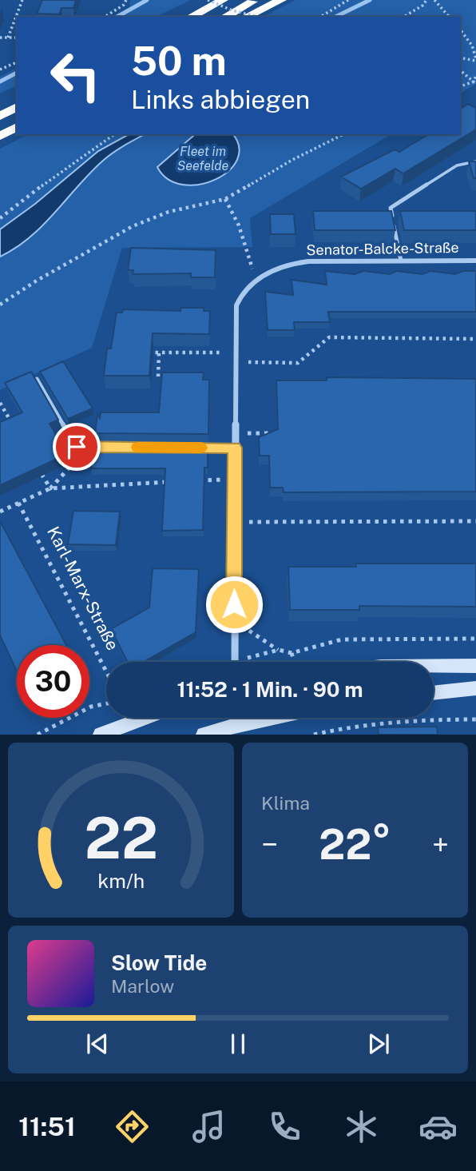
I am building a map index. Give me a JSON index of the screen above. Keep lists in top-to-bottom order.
{
  "streets": {
    "street": ["Senator-Balcke-Straße"],
    "path": ["Karl-Marx-Straße"]
  },
  "water": ["Fleet im Seefelde"],
  "page": {
    "turn": ["50 m", "Links abbiegen"],
    "limit": "30",
    "trip": "11:52 · 1 Min. · 90 m",
    "tile": "Klima",
    "heat": ["−", "22°", "+"],
    "song": ["Slow Tide", "Marlow"],
    "tabs": "11:51",
    "gauge": ["22", "km/h"]
  }
}
